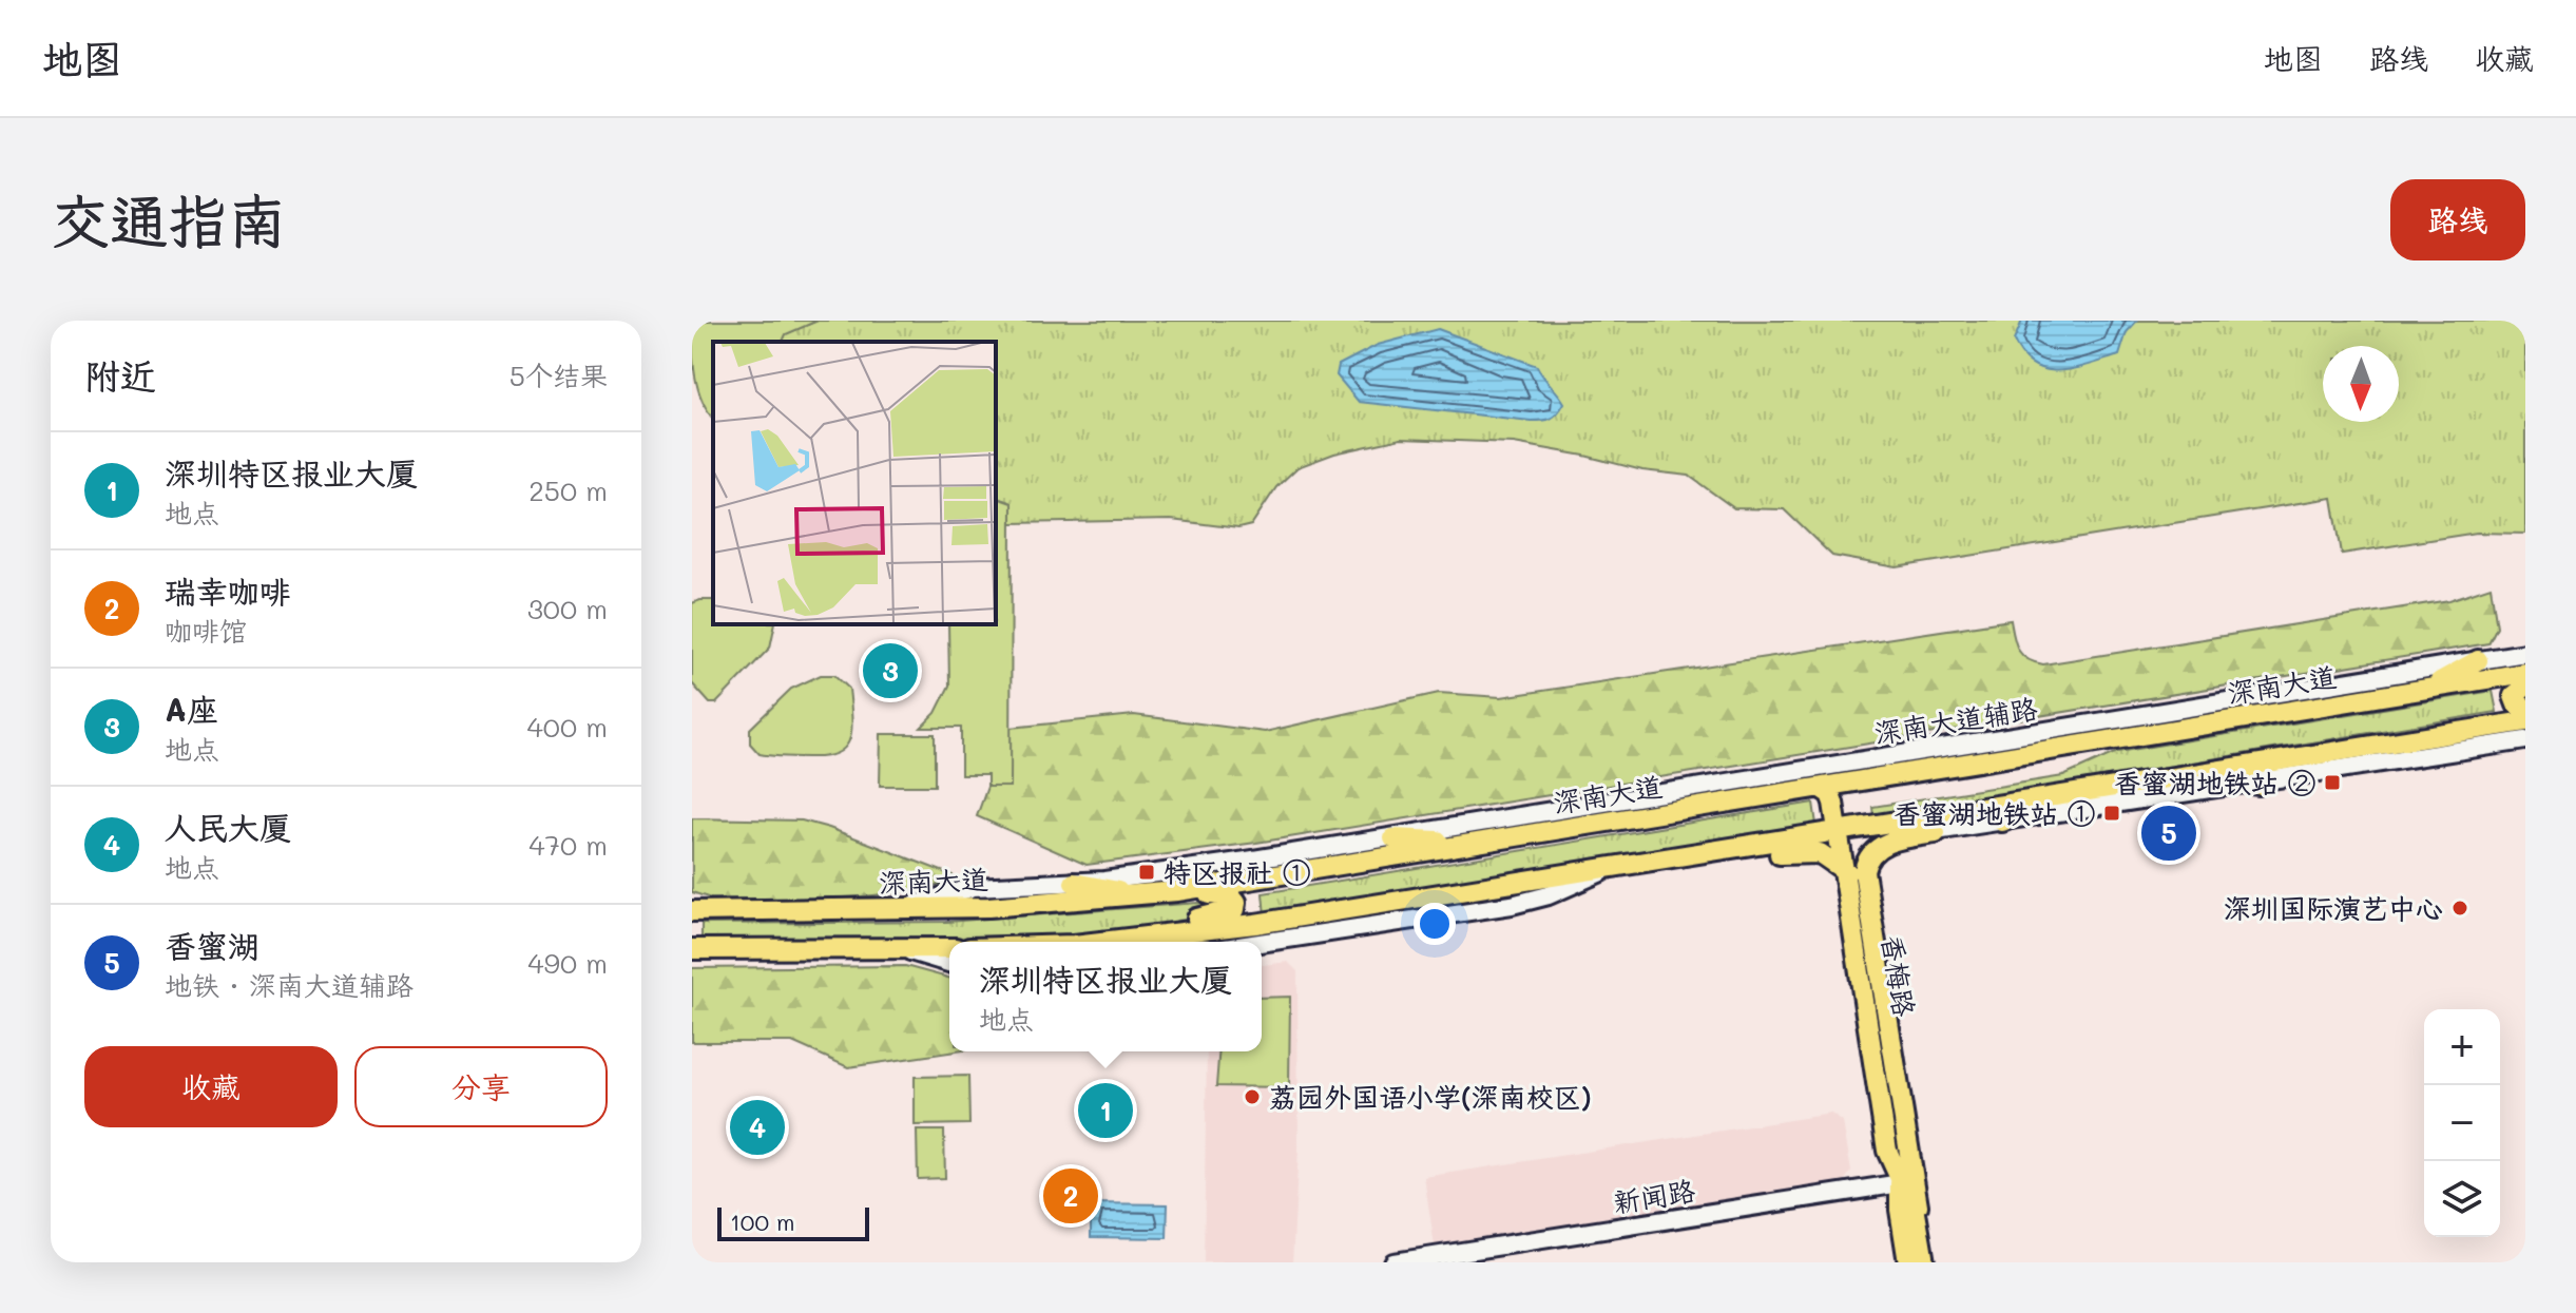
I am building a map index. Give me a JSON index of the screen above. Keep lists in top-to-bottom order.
{
  "streets": {
    "main road": [
      "深南大道",
      "深南大道辅路",
      "香梅路",
      "新闻路"
    ]
  },
  "crossings": [
    ["深南大道", "深南大道辅路"],
    ["深南大道", "香梅路"],
    ["香梅路", "新闻路"]
  ],
  "places": {
    "transit": ["香蜜湖地铁站 ②", "香蜜湖地铁站 ①", "特区报社 ①"],
    "other": ["深圳国际演艺中心", "荔园外国语小学(深南校区)"]
  },
  "scale_bar": "100 m",
  "north": "bottom",
  "page": {
    "header": "地图",
    "nav": ["地图", "路线", "收藏"],
    "buttons": [
      "路线",
      ["收藏", "分享"]
    ],
    "title": "交通指南",
    "heading": ["附近", "5个结果"],
    "list": [
      {
        "mark": "1",
        "name": "深圳特区报业大厦",
        "note": "地点",
        "value": "250 m"
      },
      {
        "mark": "2",
        "name": "瑞幸咖啡",
        "note": "咖啡馆",
        "value": "300 m"
      },
      {
        "mark": "3",
        "name": "A座",
        "note": "地点",
        "value": "400 m"
      },
      {
        "mark": "4",
        "name": "人民大厦",
        "note": "地点",
        "value": "470 m"
      },
      {
        "mark": "5",
        "name": "香蜜湖",
        "note": "地铁 · 深南大道辅路",
        "value": "490 m"
      }
    ],
    "pins": [
      "3",
      "5",
      "1",
      "4",
      "2"
    ],
    "popup": ["深圳特区报业大厦", "地点"],
    "map_buttons": ["+", "−"],
    "scale": "100 m"
  }
}
